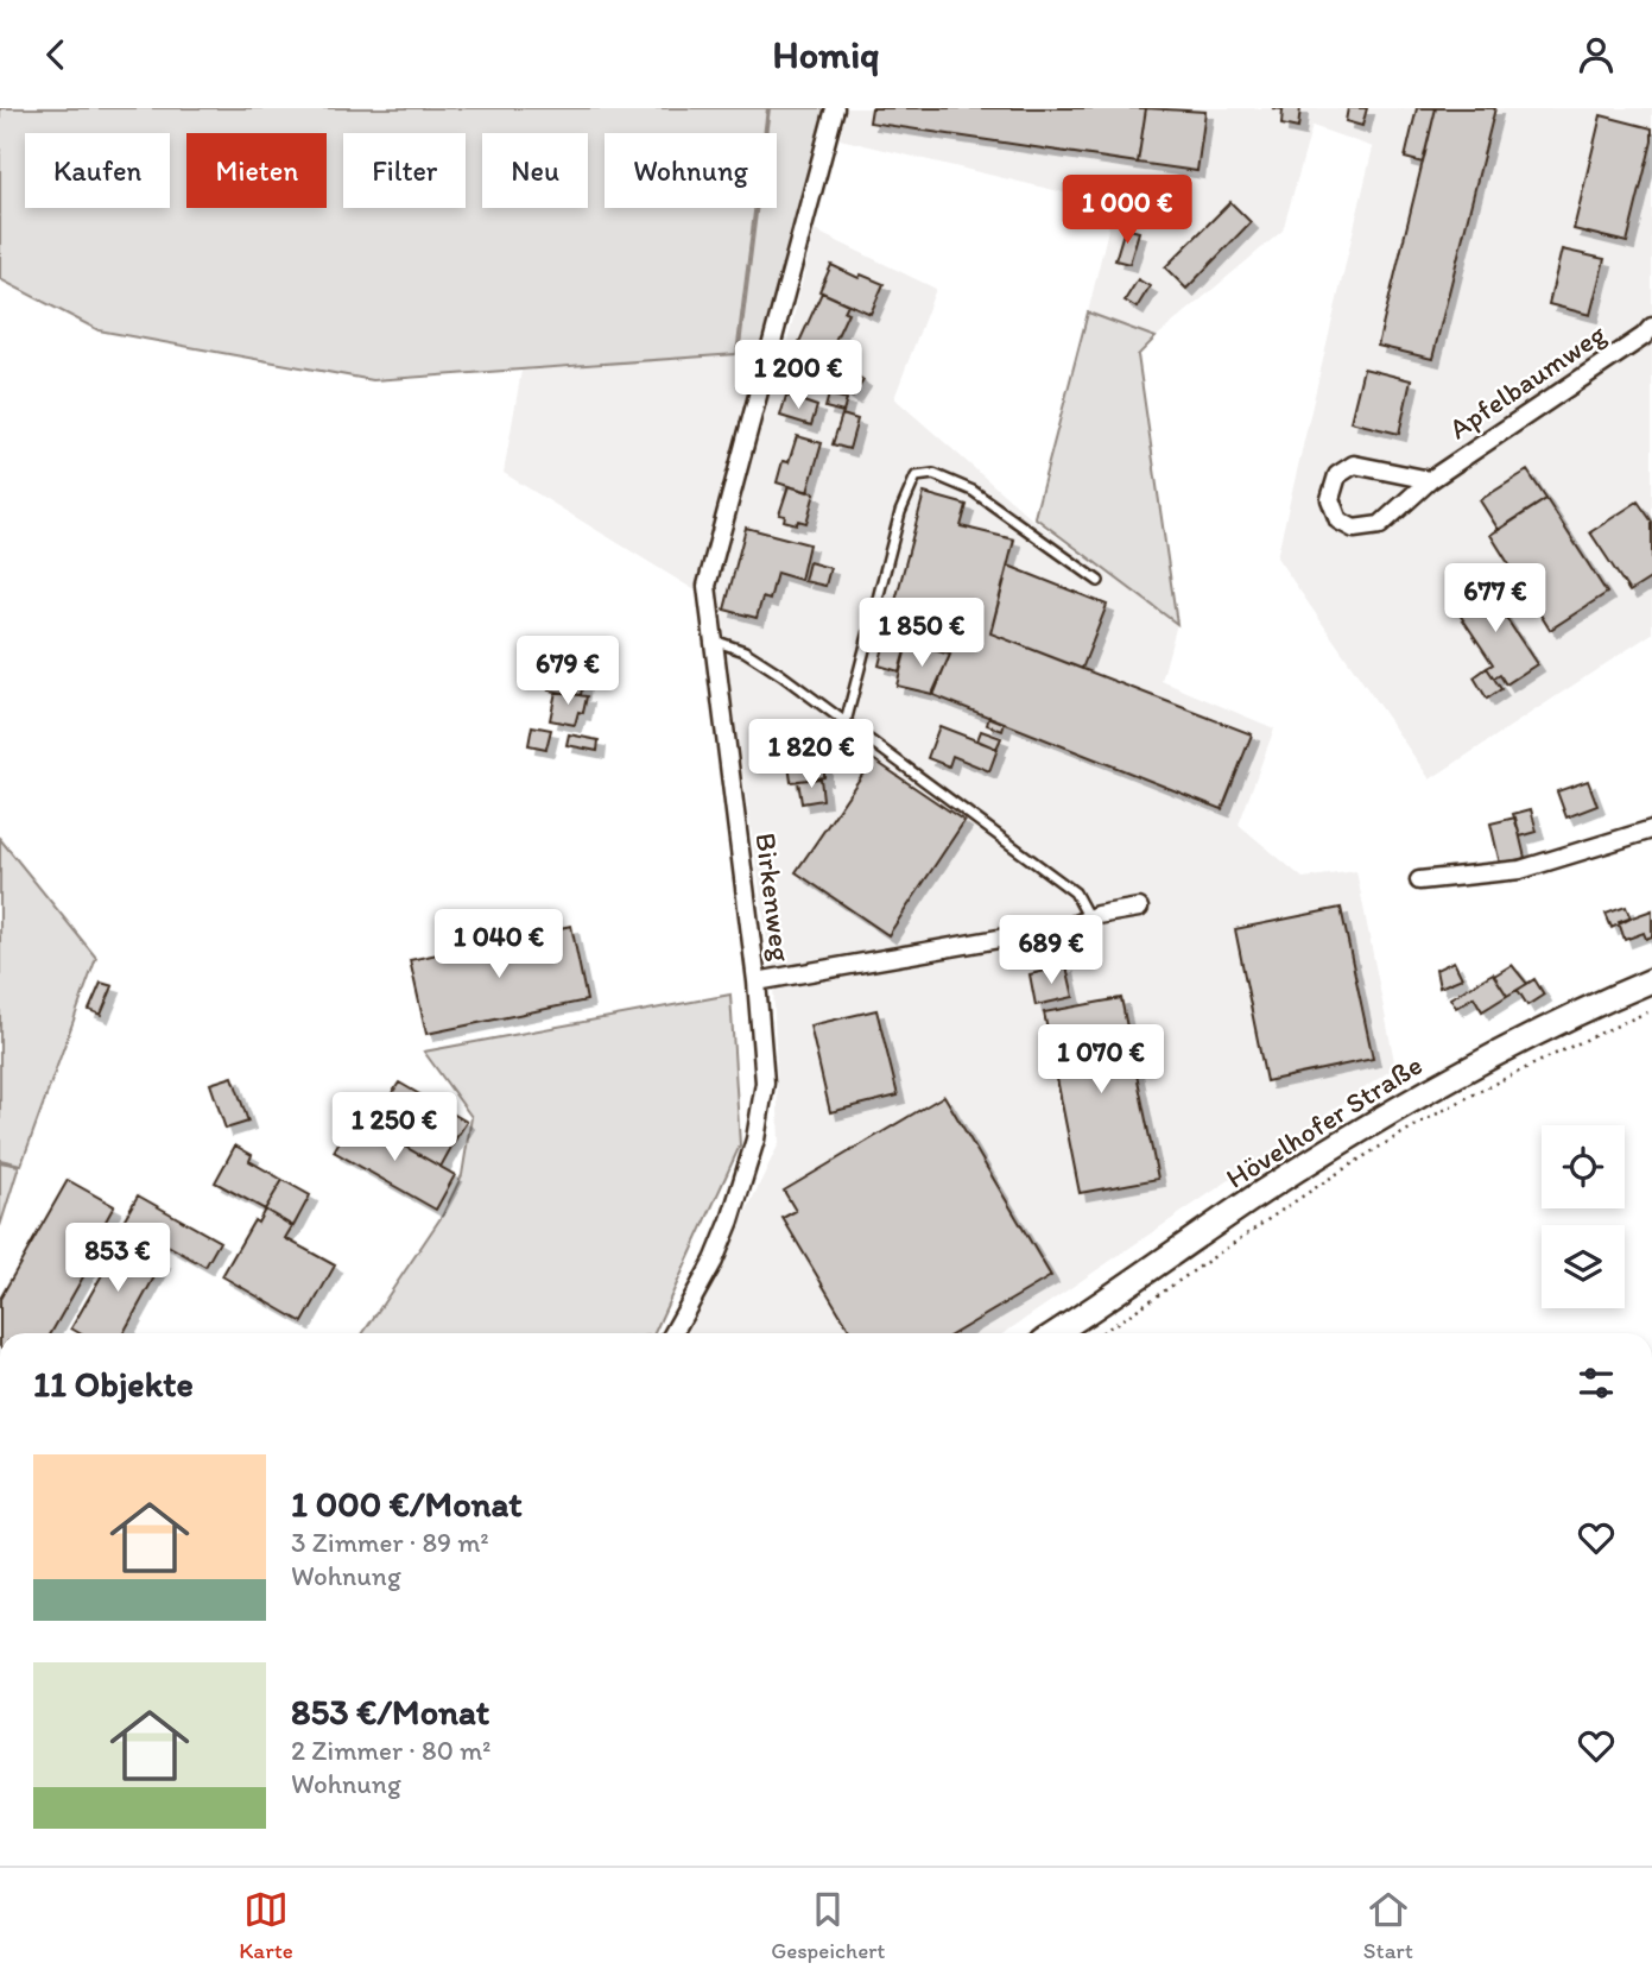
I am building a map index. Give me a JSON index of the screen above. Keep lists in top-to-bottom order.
{
  "streets": {
    "main road": ["Hövelhofer Straße"],
    "street": ["Apfelbaumweg", "Birkenweg"]
  },
  "page": {
    "header": "Homiq",
    "chip": [
      "Kaufen",
      "Mieten",
      "Filter",
      "Neu",
      "Wohnung"
    ],
    "price": [
      "1 000 €",
      "1 200 €",
      "677 €",
      "1 850 €",
      "679 €",
      "1 820 €",
      "1 040 €",
      "689 €",
      "1 070 €",
      "1 250 €",
      "853 €"
    ],
    "heading": "11 Objekte",
    "list": [
      {
        "name": "1 000 €/Monat",
        "note": "3 Zimmer · 89 m² · Wohnung"
      },
      {
        "name": "853 €/Monat",
        "note": "2 Zimmer · 80 m² · Wohnung"
      }
    ],
    "tabs": ["Karte", "Gespeichert", "Start"]
  }
}
